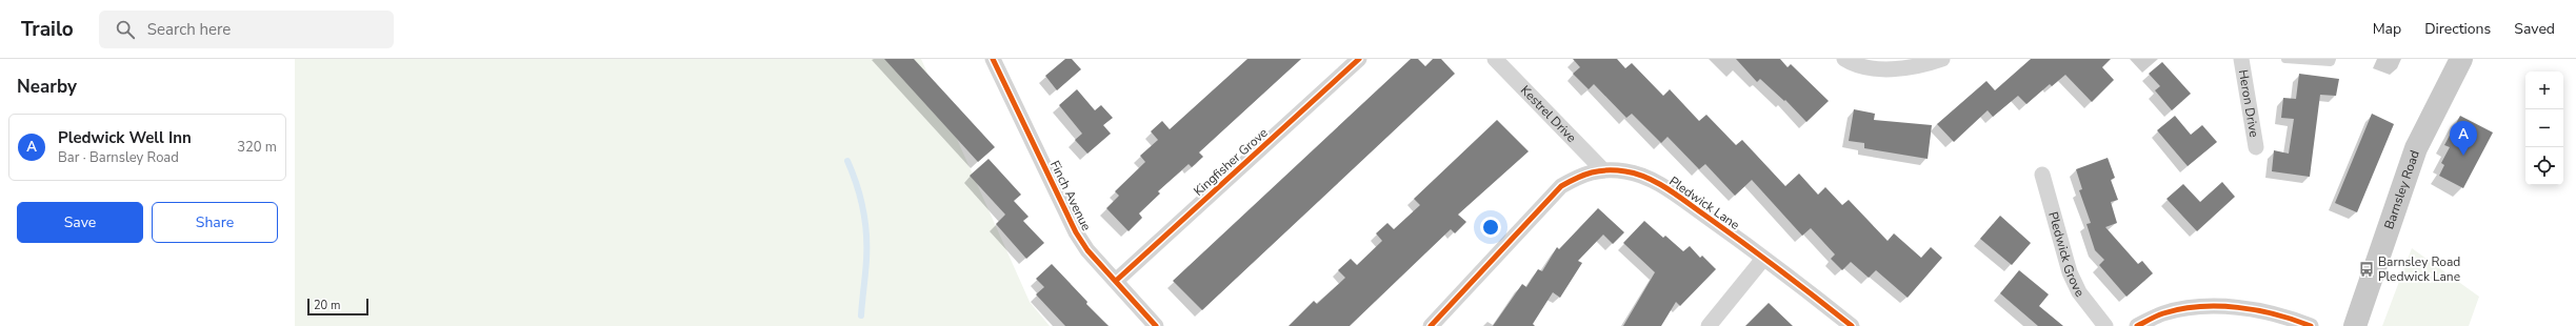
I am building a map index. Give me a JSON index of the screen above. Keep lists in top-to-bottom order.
{
  "streets": {
    "main road": ["Barnsley Road"],
    "street": [
      "Heron Drive",
      "Kestrel Drive",
      "Kingfisher Grove",
      "Finch Avenue",
      "Pledwick Lane",
      "Pledwick Grove"
    ]
  },
  "crossings": [
    ["Kestrel Drive", "Pledwick Lane"],
    ["Kingfisher Grove", "Finch Avenue"]
  ],
  "places": {
    "bus stop": ["Barnsley Road Pledwick Lane"]
  },
  "scale_bar": "20 m",
  "page": {
    "header": "Trailo",
    "search": "Search here",
    "nav": ["Map", "Directions", "Saved"],
    "heading": "Nearby",
    "map_buttons": ["+", "−"],
    "list": [
      {
        "mark": "A",
        "name": "Pledwick Well Inn",
        "note": "Bar · Barnsley Road",
        "value": "320 m"
      }
    ],
    "pins": "A",
    "buttons": ["Save", "Share"],
    "scale": "20 m"
  }
}
